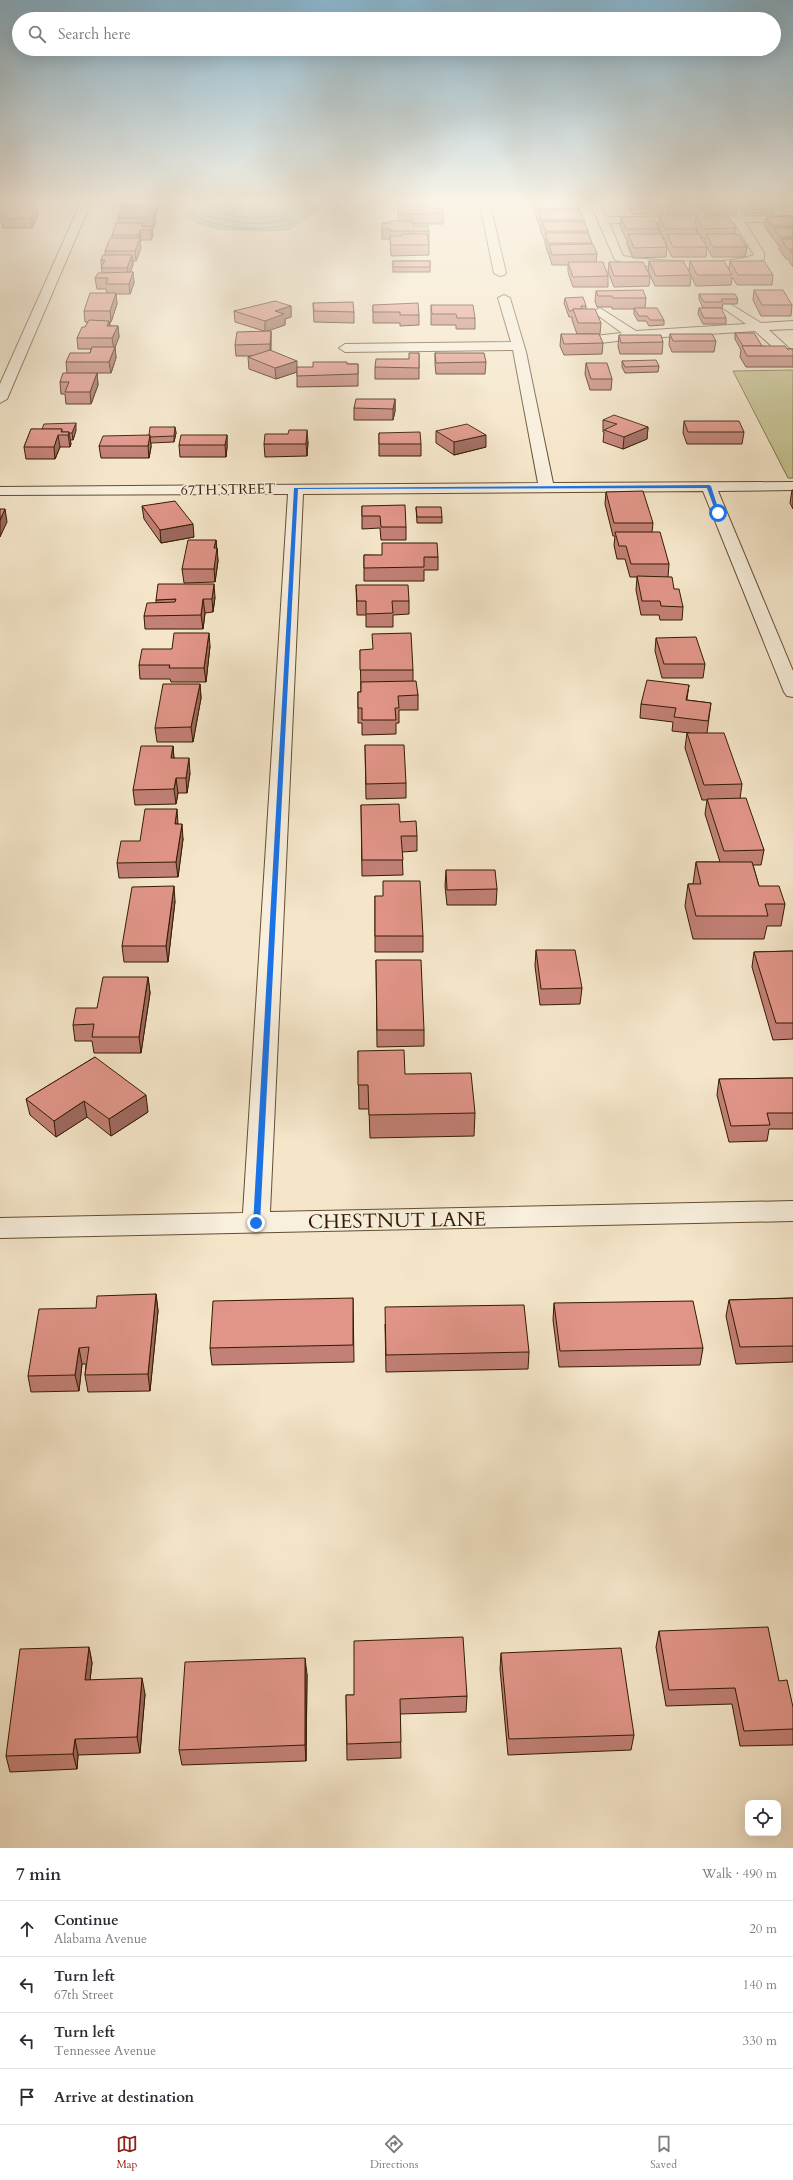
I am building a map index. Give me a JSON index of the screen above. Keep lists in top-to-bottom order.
{
  "streets": {
    "street": ["67TH STREET", "CHESTNUT LANE"]
  },
  "page": {
    "search": "Search here",
    "heading": ["7 min", "Walk · 490 m"],
    "list": [
      ["Continue", "Alabama Avenue", "20 m"],
      ["Turn left", "67th Street", "140 m"],
      ["Turn left", "Tennessee Avenue", "330 m"],
      "Arrive at destination"
    ],
    "nav": ["Map", "Directions", "Saved"]
  }
}
